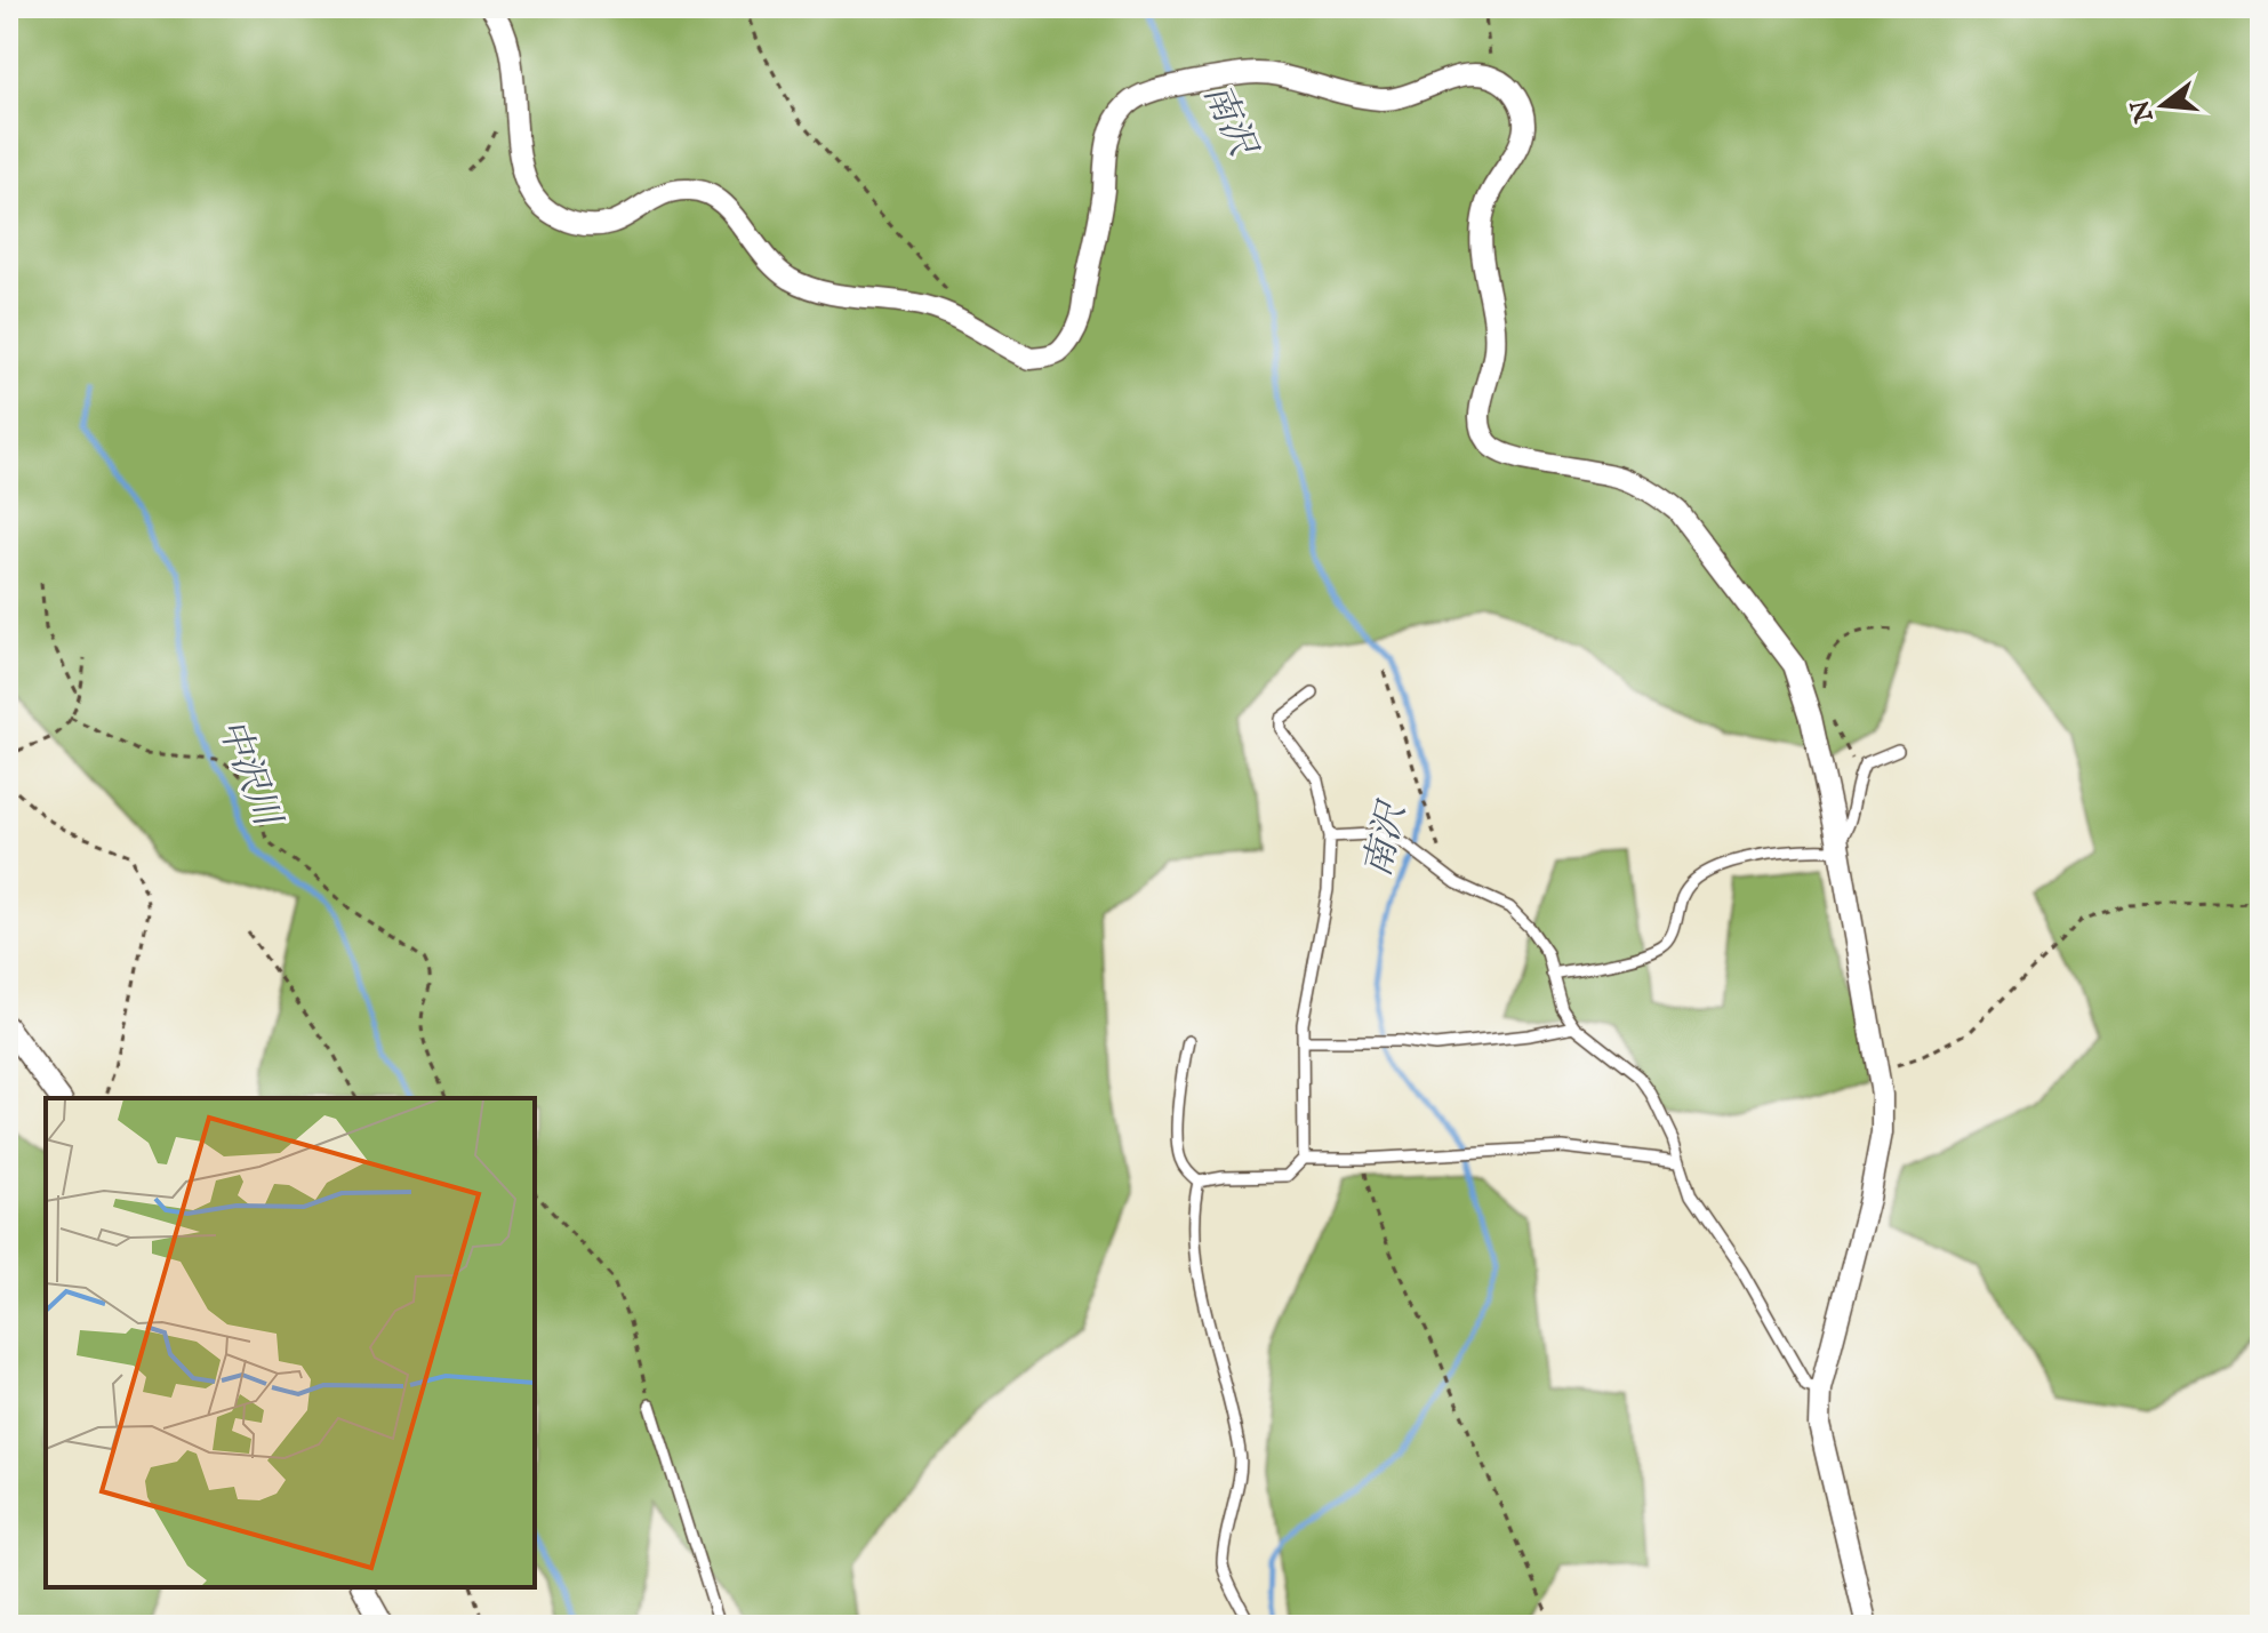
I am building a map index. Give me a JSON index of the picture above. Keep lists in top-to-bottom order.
{
  "water": ["南沢", "中沢川"],
  "north": "left"
}
